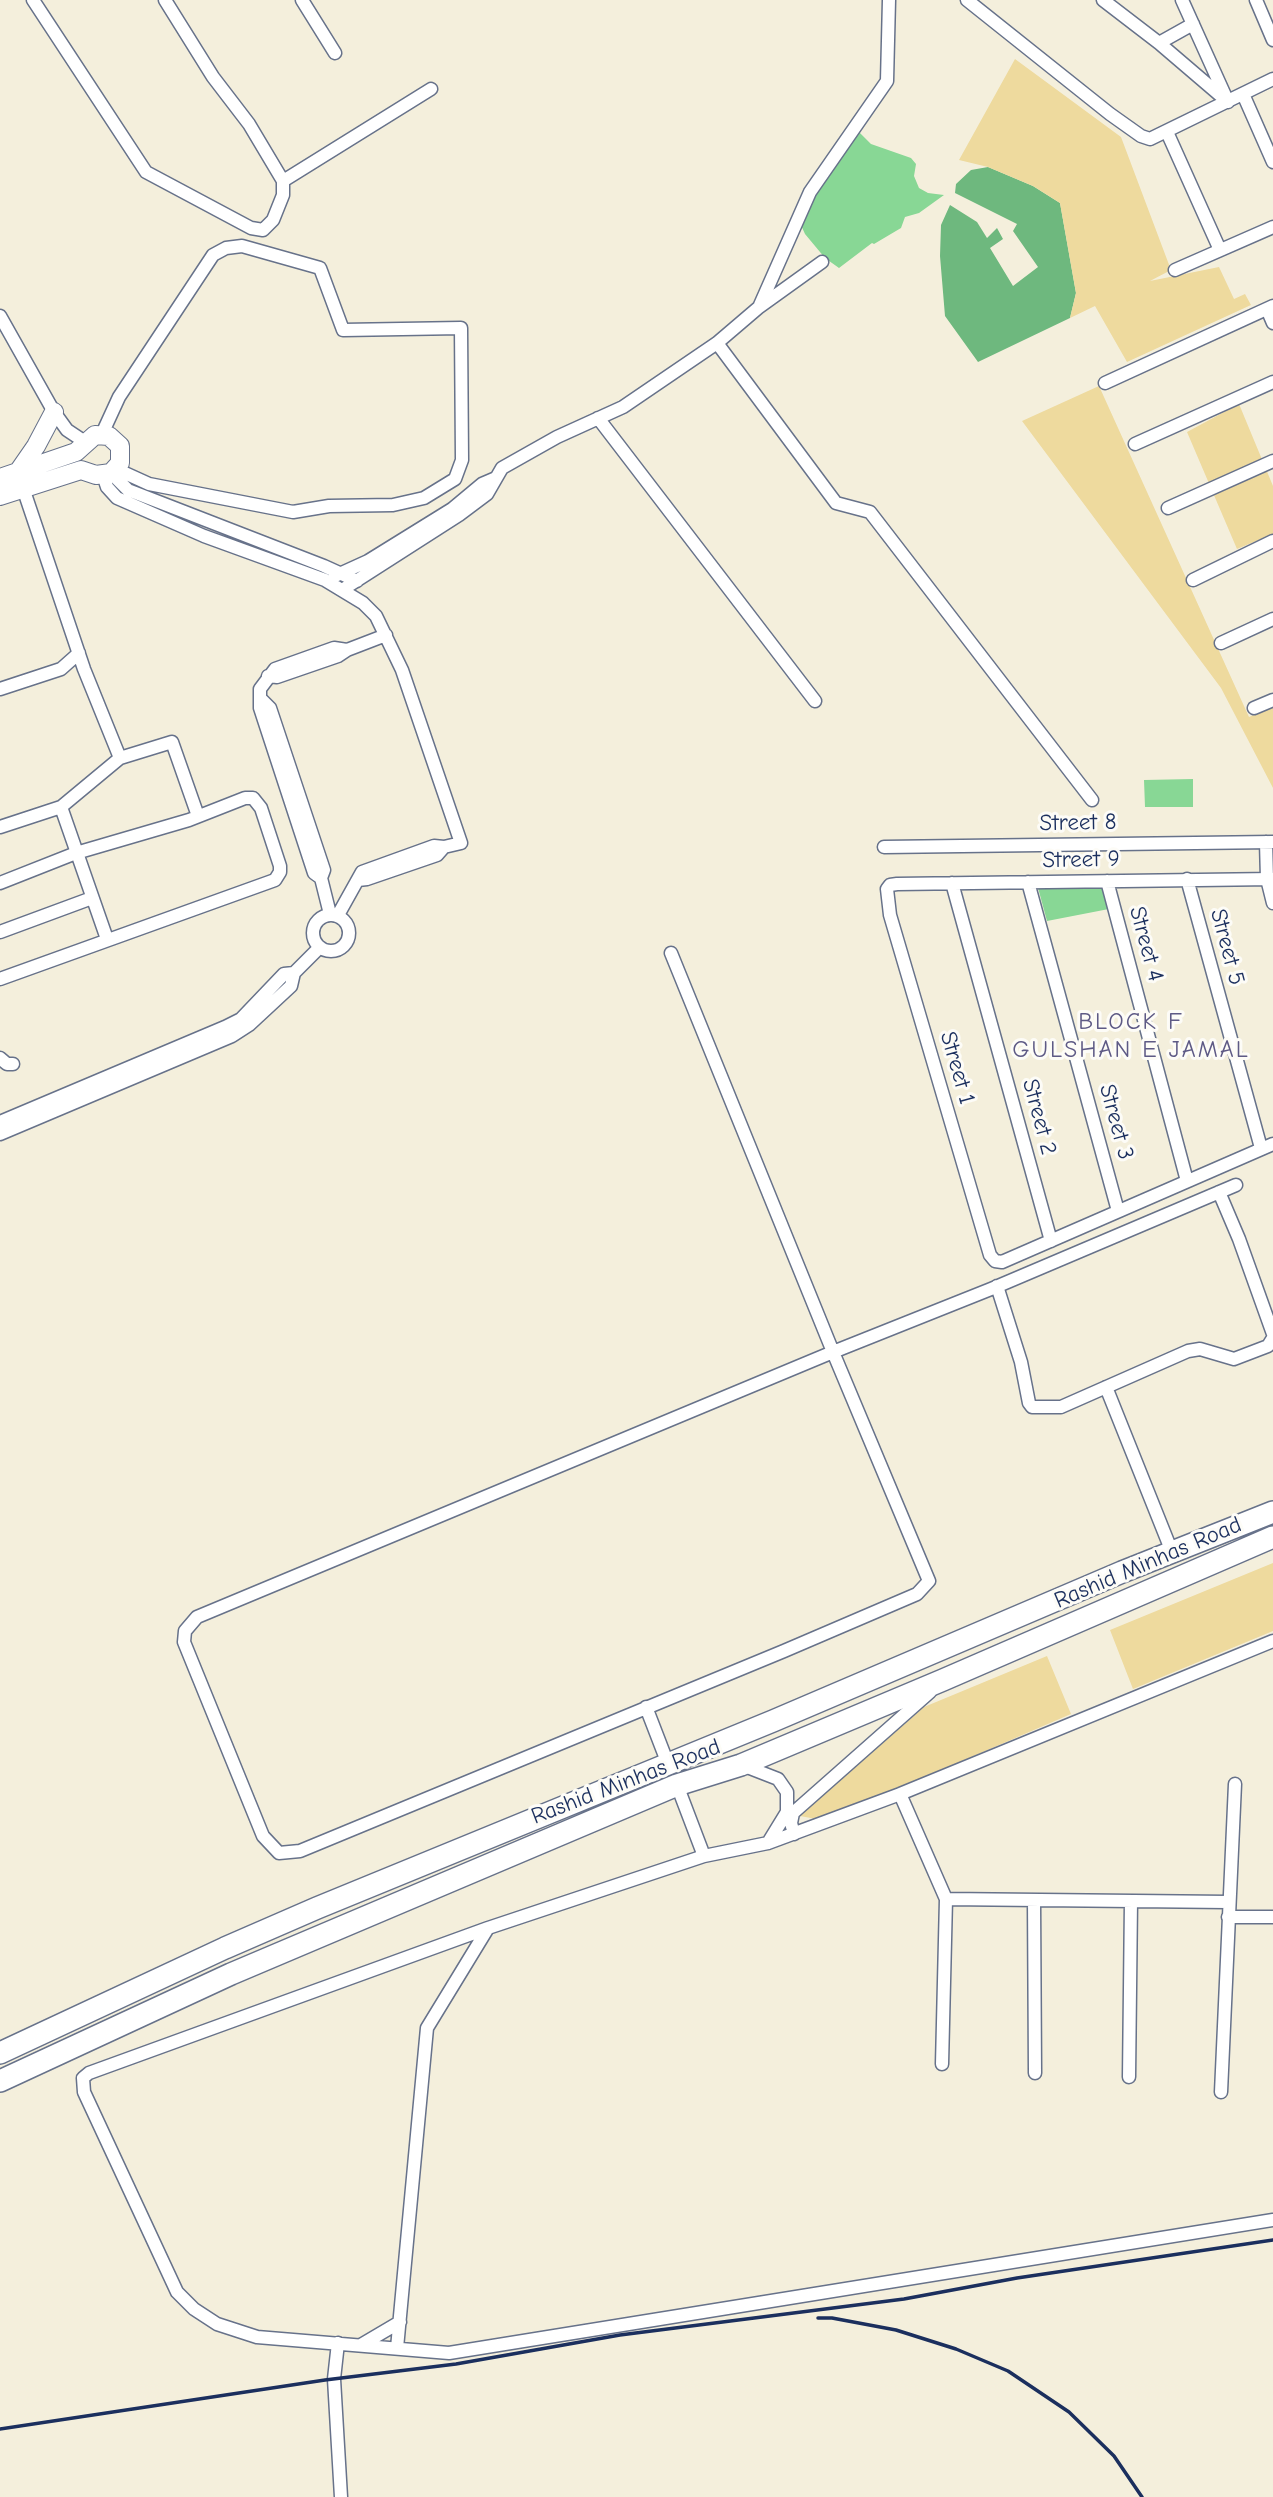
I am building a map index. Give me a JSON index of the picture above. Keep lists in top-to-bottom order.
{
  "streets": {
    "main road": ["Rashid Minhas Road"],
    "street": [
      "Street 8",
      "Street 9",
      "Street 4",
      "Street 5",
      "Street 1",
      "Street 2",
      "Street 3"
    ]
  },
  "crossings": [
    ["Street 9", "Street 4"],
    ["Street 9", "Street 5"],
    ["Street 9", "Street 1"],
    ["Street 9", "Street 2"],
    ["Street 9", "Street 3"],
    ["Street 1", "Street 2"]
  ],
  "districts": ["BLOCK F GULSHAN E JAMAL"]
}
